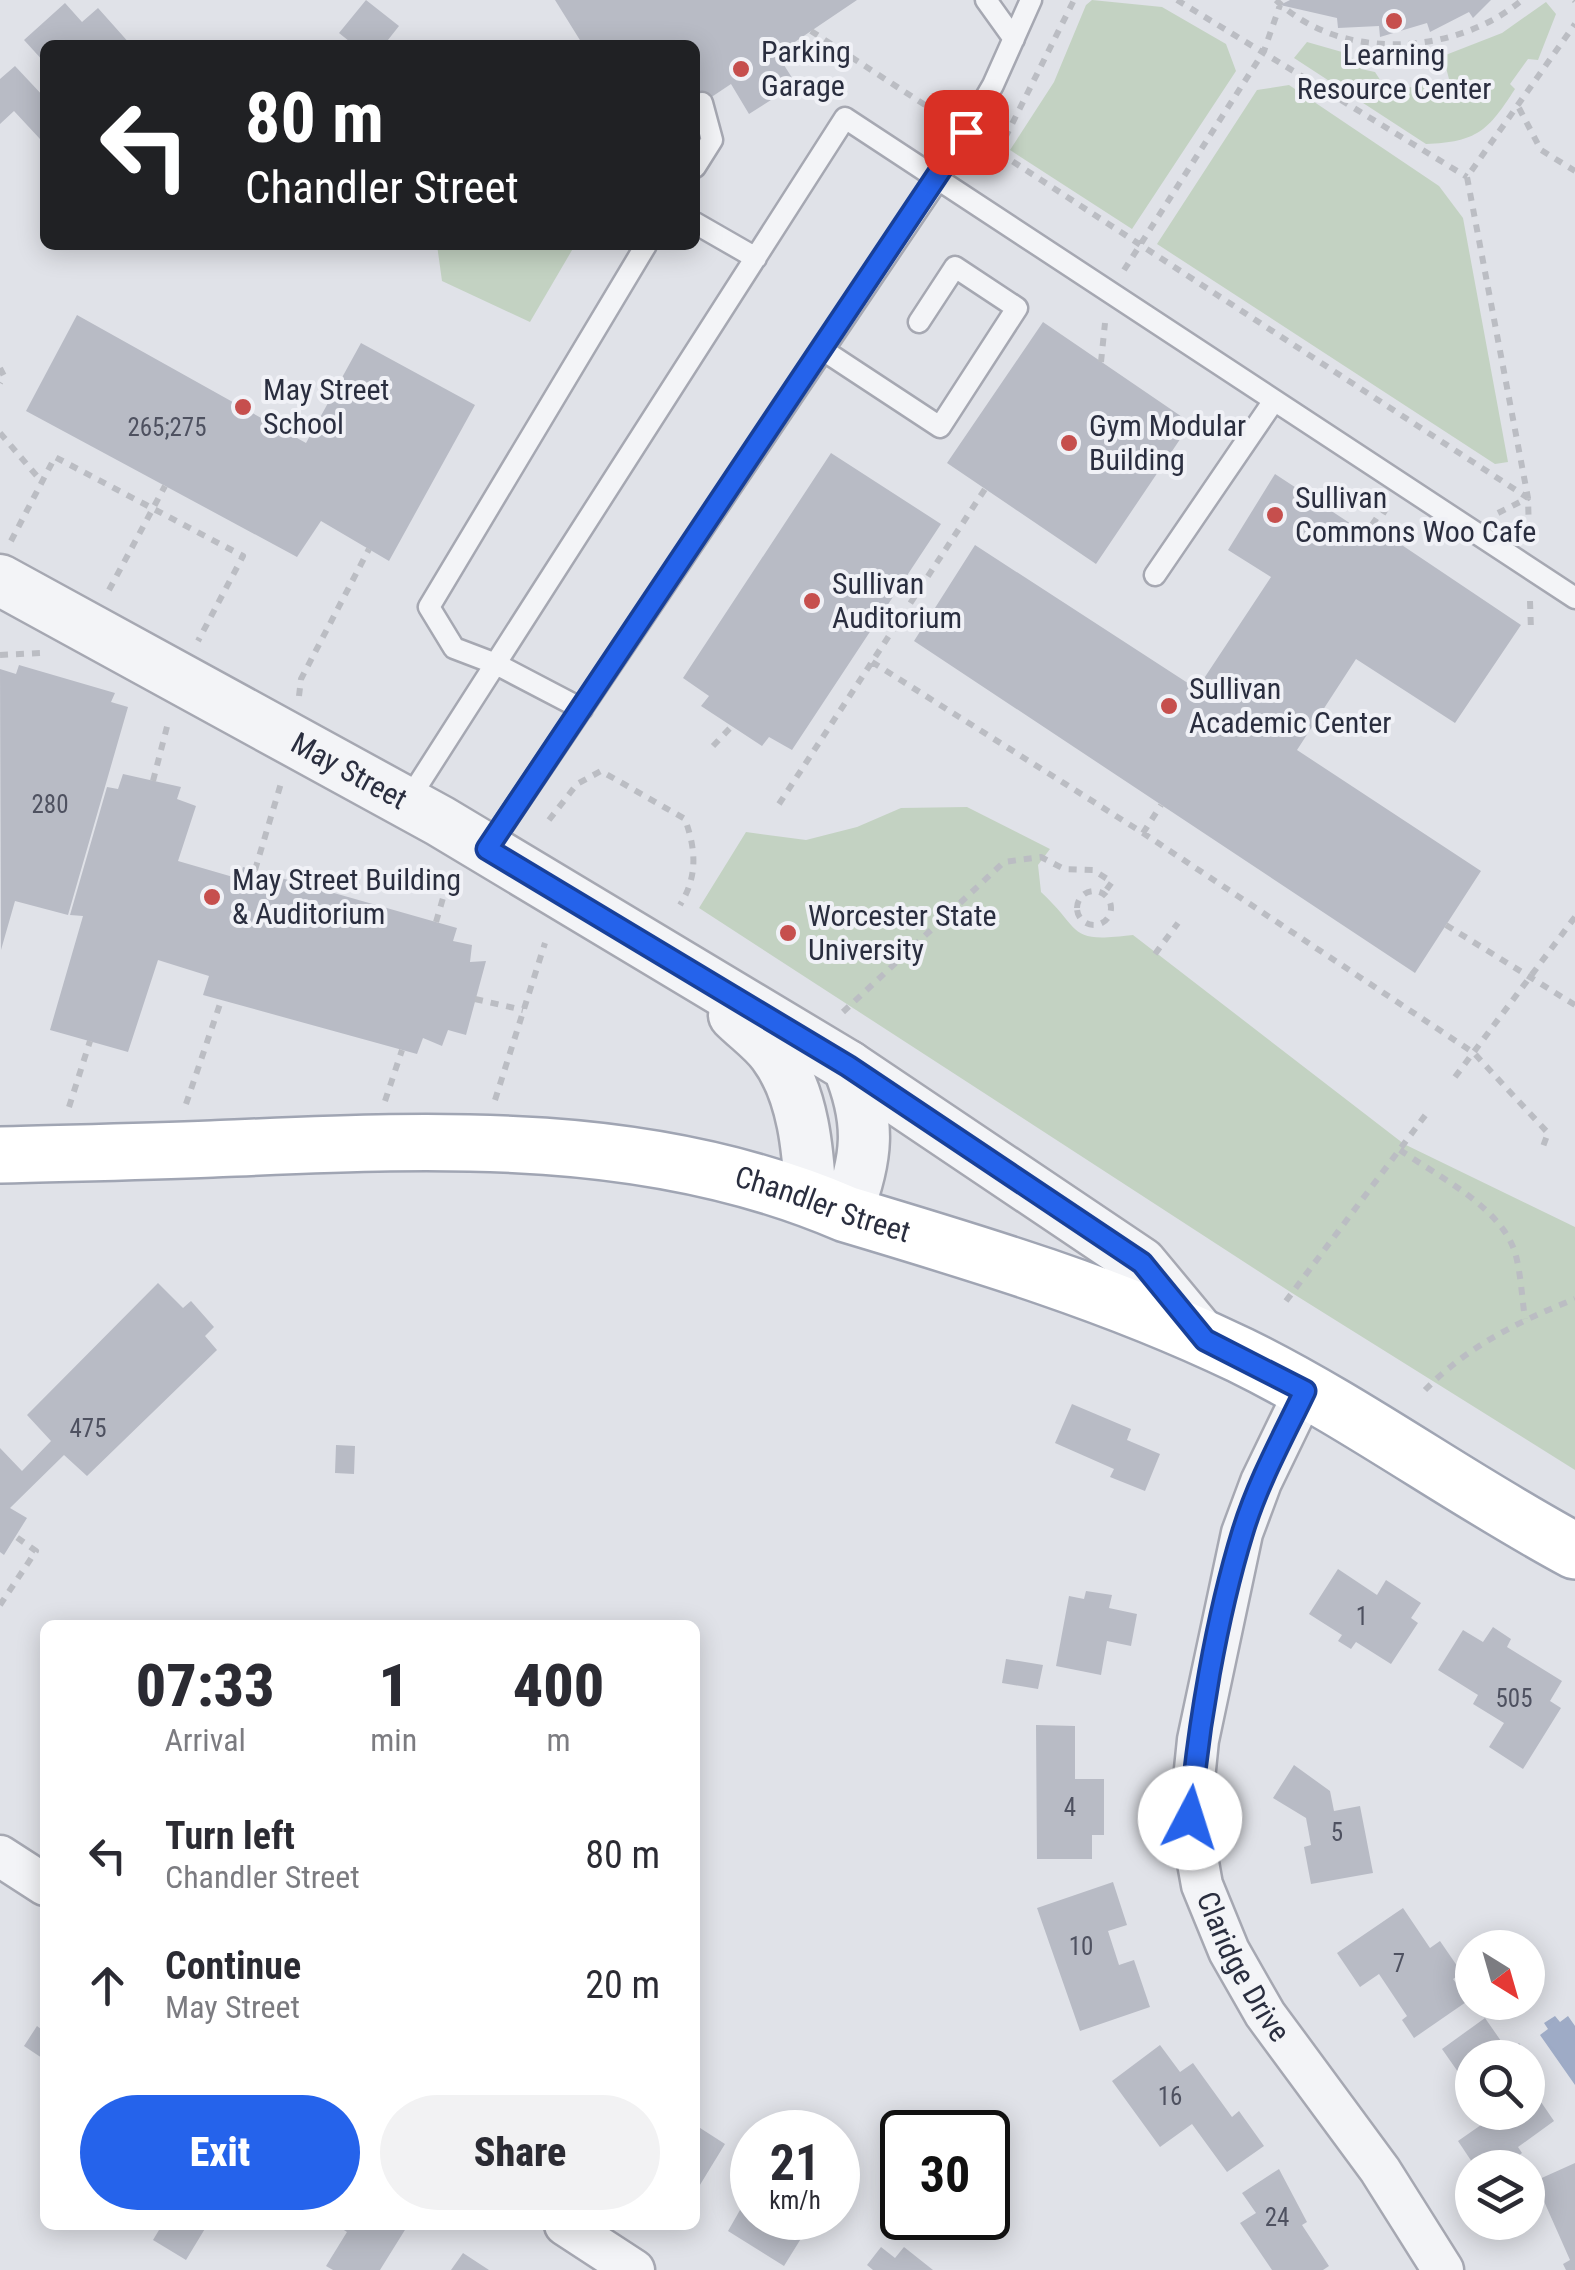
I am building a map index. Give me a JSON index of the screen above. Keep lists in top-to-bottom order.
{
  "streets": {
    "main road": ["Chandler Street"],
    "street": ["May Street", "Claridge Drive"]
  },
  "crossings": [
    ["May Street", "Chandler Street"],
    ["Chandler Street", "Claridge Drive"]
  ],
  "places": [
    "Learning Resource Center",
    "Parking Garage",
    "May Street School",
    "Gym Modular Building",
    "Sullivan Commons Woo Cafe",
    "Sullivan Auditorium",
    "Sullivan Academic Center",
    "May Street Building & Auditorium",
    "Worcester State University"
  ],
  "house_numbers": [
    "265;275",
    "280",
    "475",
    "1",
    "505",
    "4",
    "5",
    "10",
    "7",
    "16",
    "24"
  ],
  "north": "bottom right",
  "page": {
    "turn": ["80 m", "Chandler Street"],
    "eta": [
      "07:33",
      "Arrival",
      "1",
      "min",
      "400",
      "m"
    ],
    "list": [
      {
        "name": "Turn left",
        "note": "Chandler Street",
        "value": "80 m"
      },
      {
        "name": "Continue",
        "note": "May Street",
        "value": "20 m"
      }
    ],
    "buttons": ["Exit", "Share"],
    "speed": "21 km/h",
    "limit": "30"
  }
}
